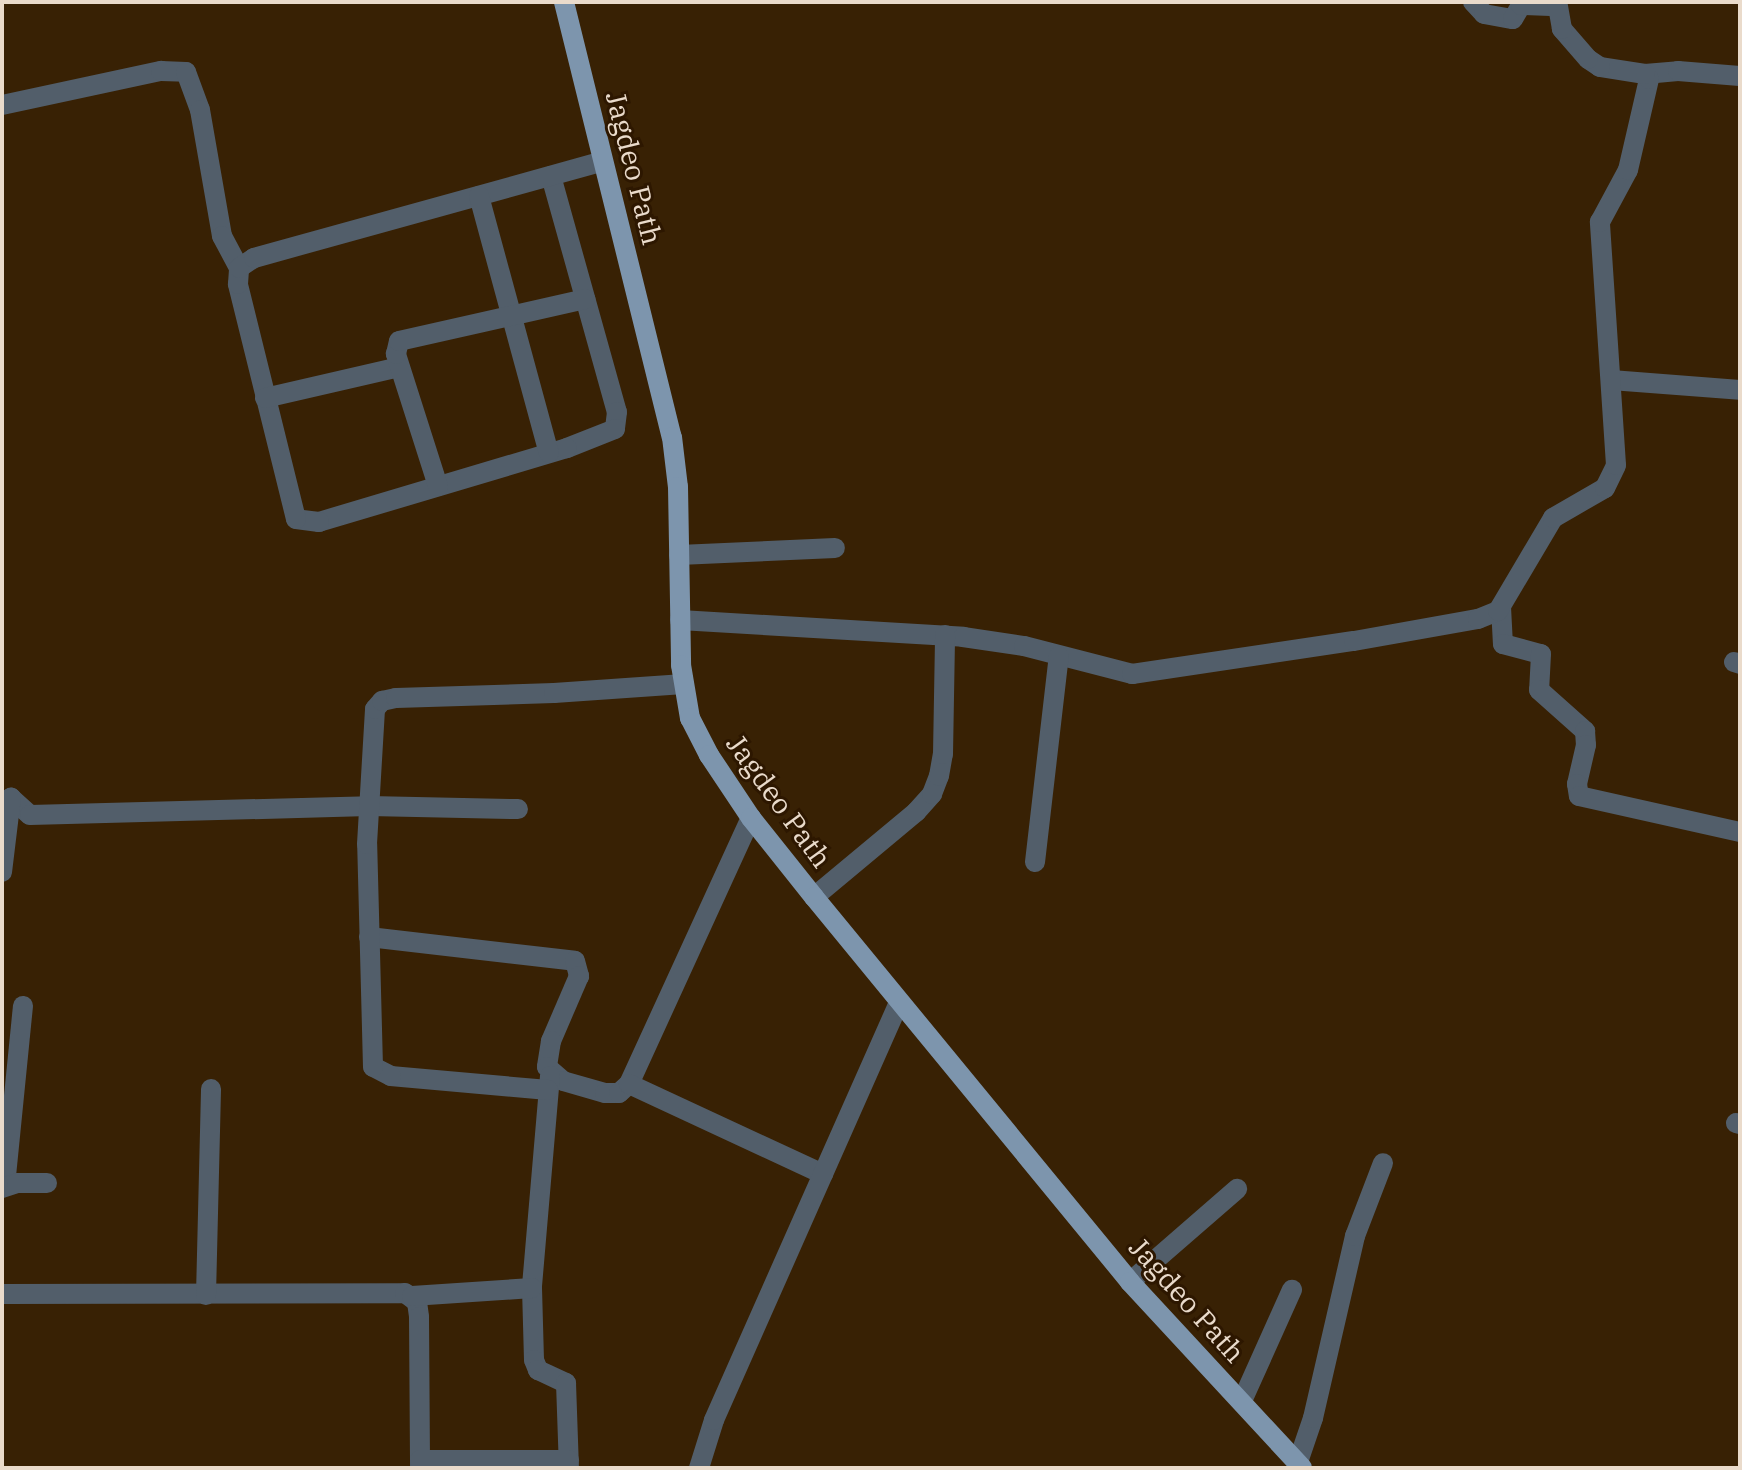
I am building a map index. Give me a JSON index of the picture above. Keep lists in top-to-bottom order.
{
  "streets": {
    "main road": ["Jagdeo Path"]
  }
}
